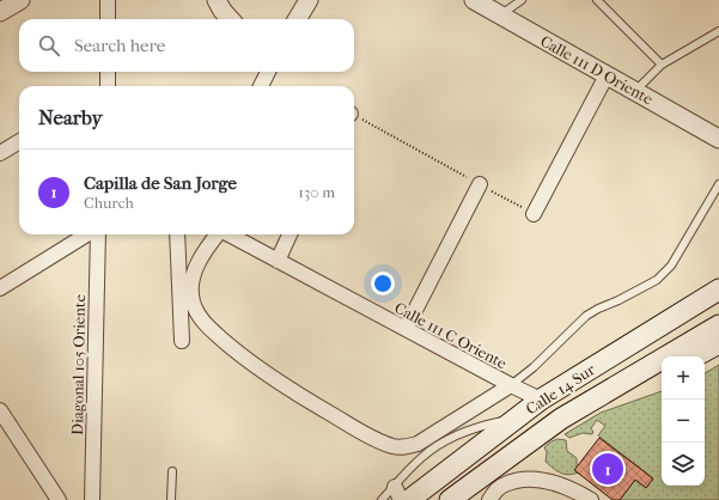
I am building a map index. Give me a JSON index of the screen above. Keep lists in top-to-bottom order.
{
  "streets": {
    "main road": ["Calle 14 Sur"],
    "street": ["Calle 111 D Oriente", "Calle 111 C Oriente", "Diagonal 105 Oriente"]
  },
  "crossings": [
    ["Calle 111 C Oriente", "Calle 14 Sur"]
  ],
  "page": {
    "search": "Search here",
    "heading": "Nearby",
    "list": [
      {
        "mark": "1",
        "name": "Capilla de San Jorge",
        "note": "Church",
        "value": "130 m"
      }
    ],
    "map_buttons": ["+", "−"],
    "pins": "1"
  }
}
